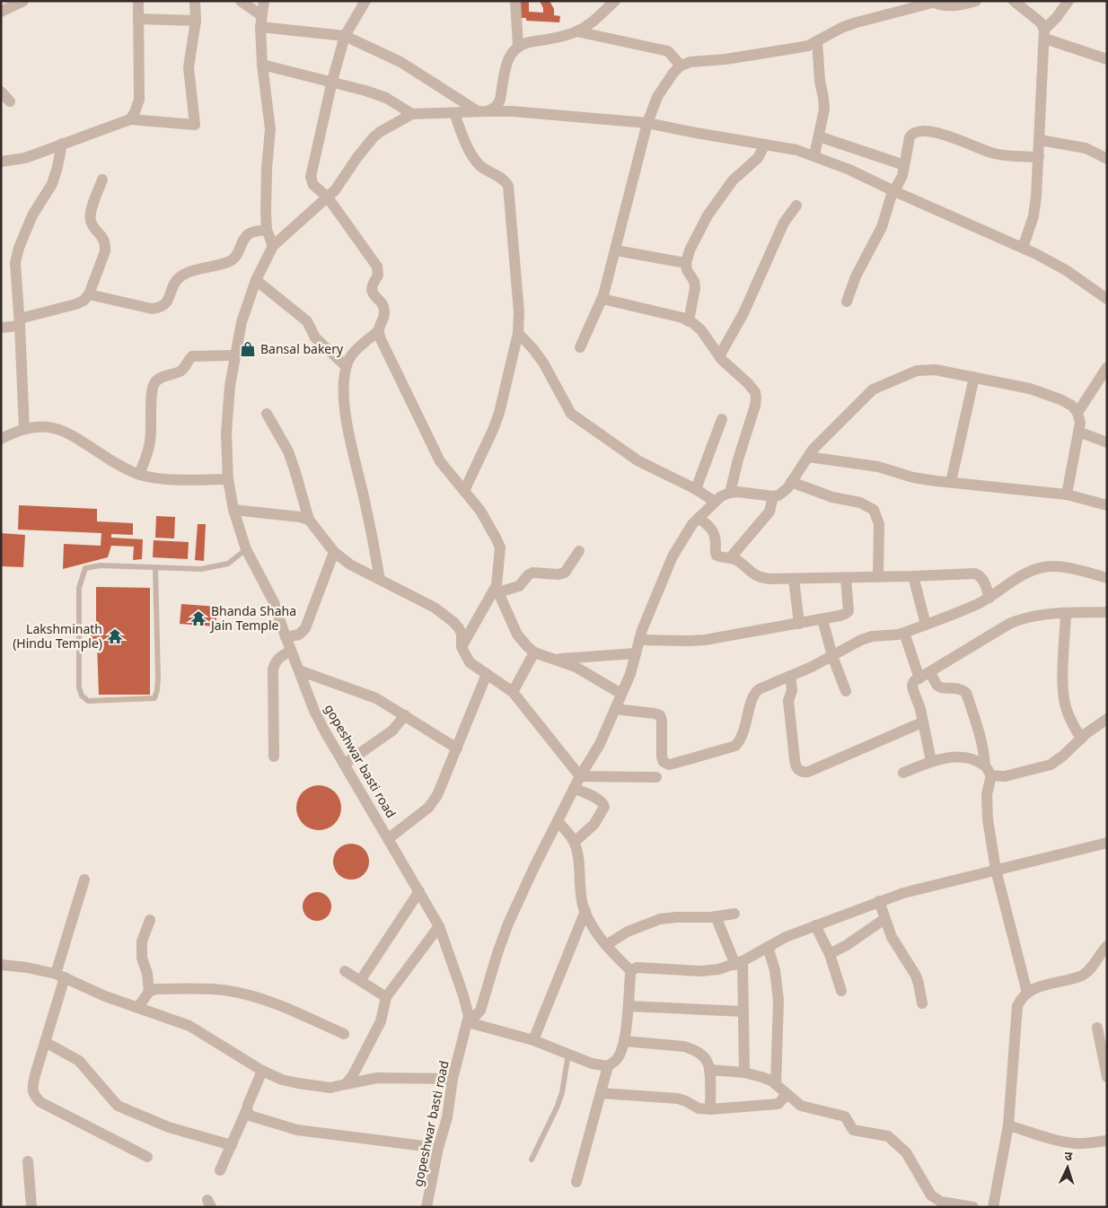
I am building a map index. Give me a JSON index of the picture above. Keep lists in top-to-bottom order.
{
  "streets": {
    "street": ["gopeshwar basti road"]
  },
  "places": {
    "shop": ["Bansal bakery"],
    "temple": ["Bhanda Shaha Jain Temple", "Lakshminath (Hindu Temple)"]
  },
  "north": "top"
}
